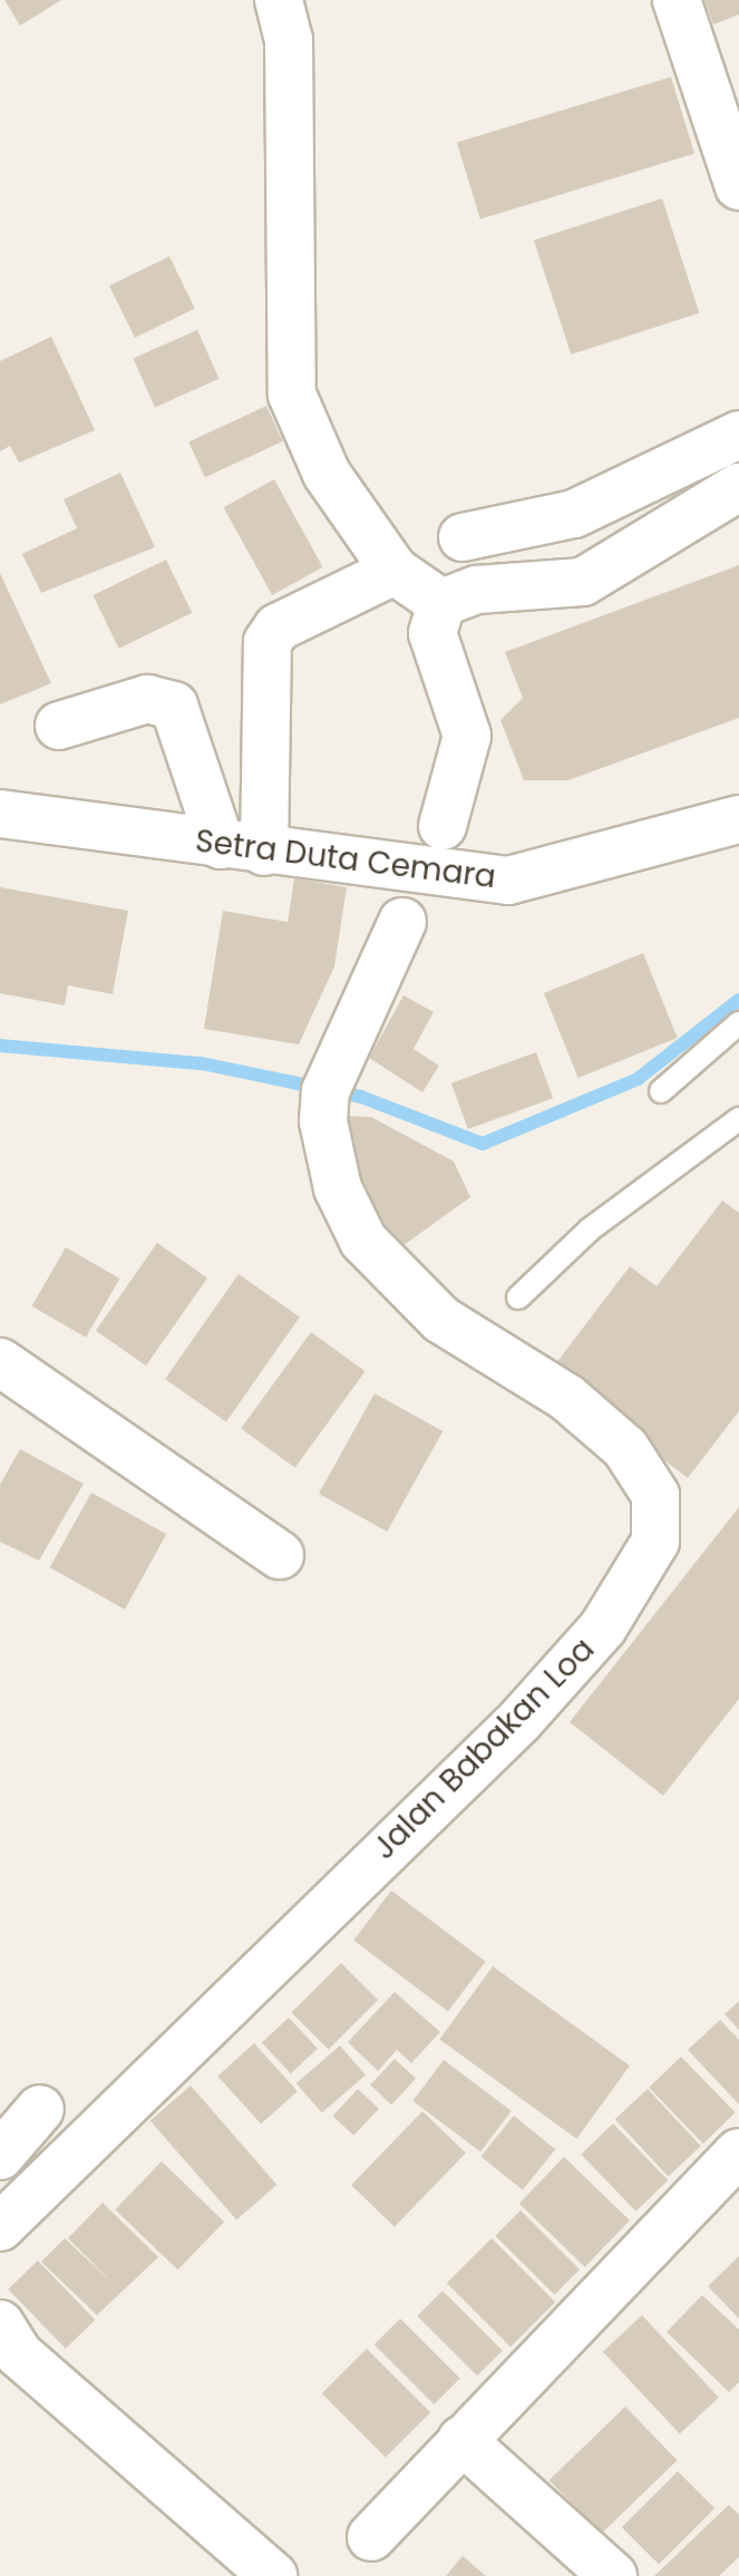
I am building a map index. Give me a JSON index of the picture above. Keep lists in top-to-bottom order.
{
  "streets": {
    "street": ["Setra Duta Cemara", "Jalan Babakan Loa"]
  }
}
